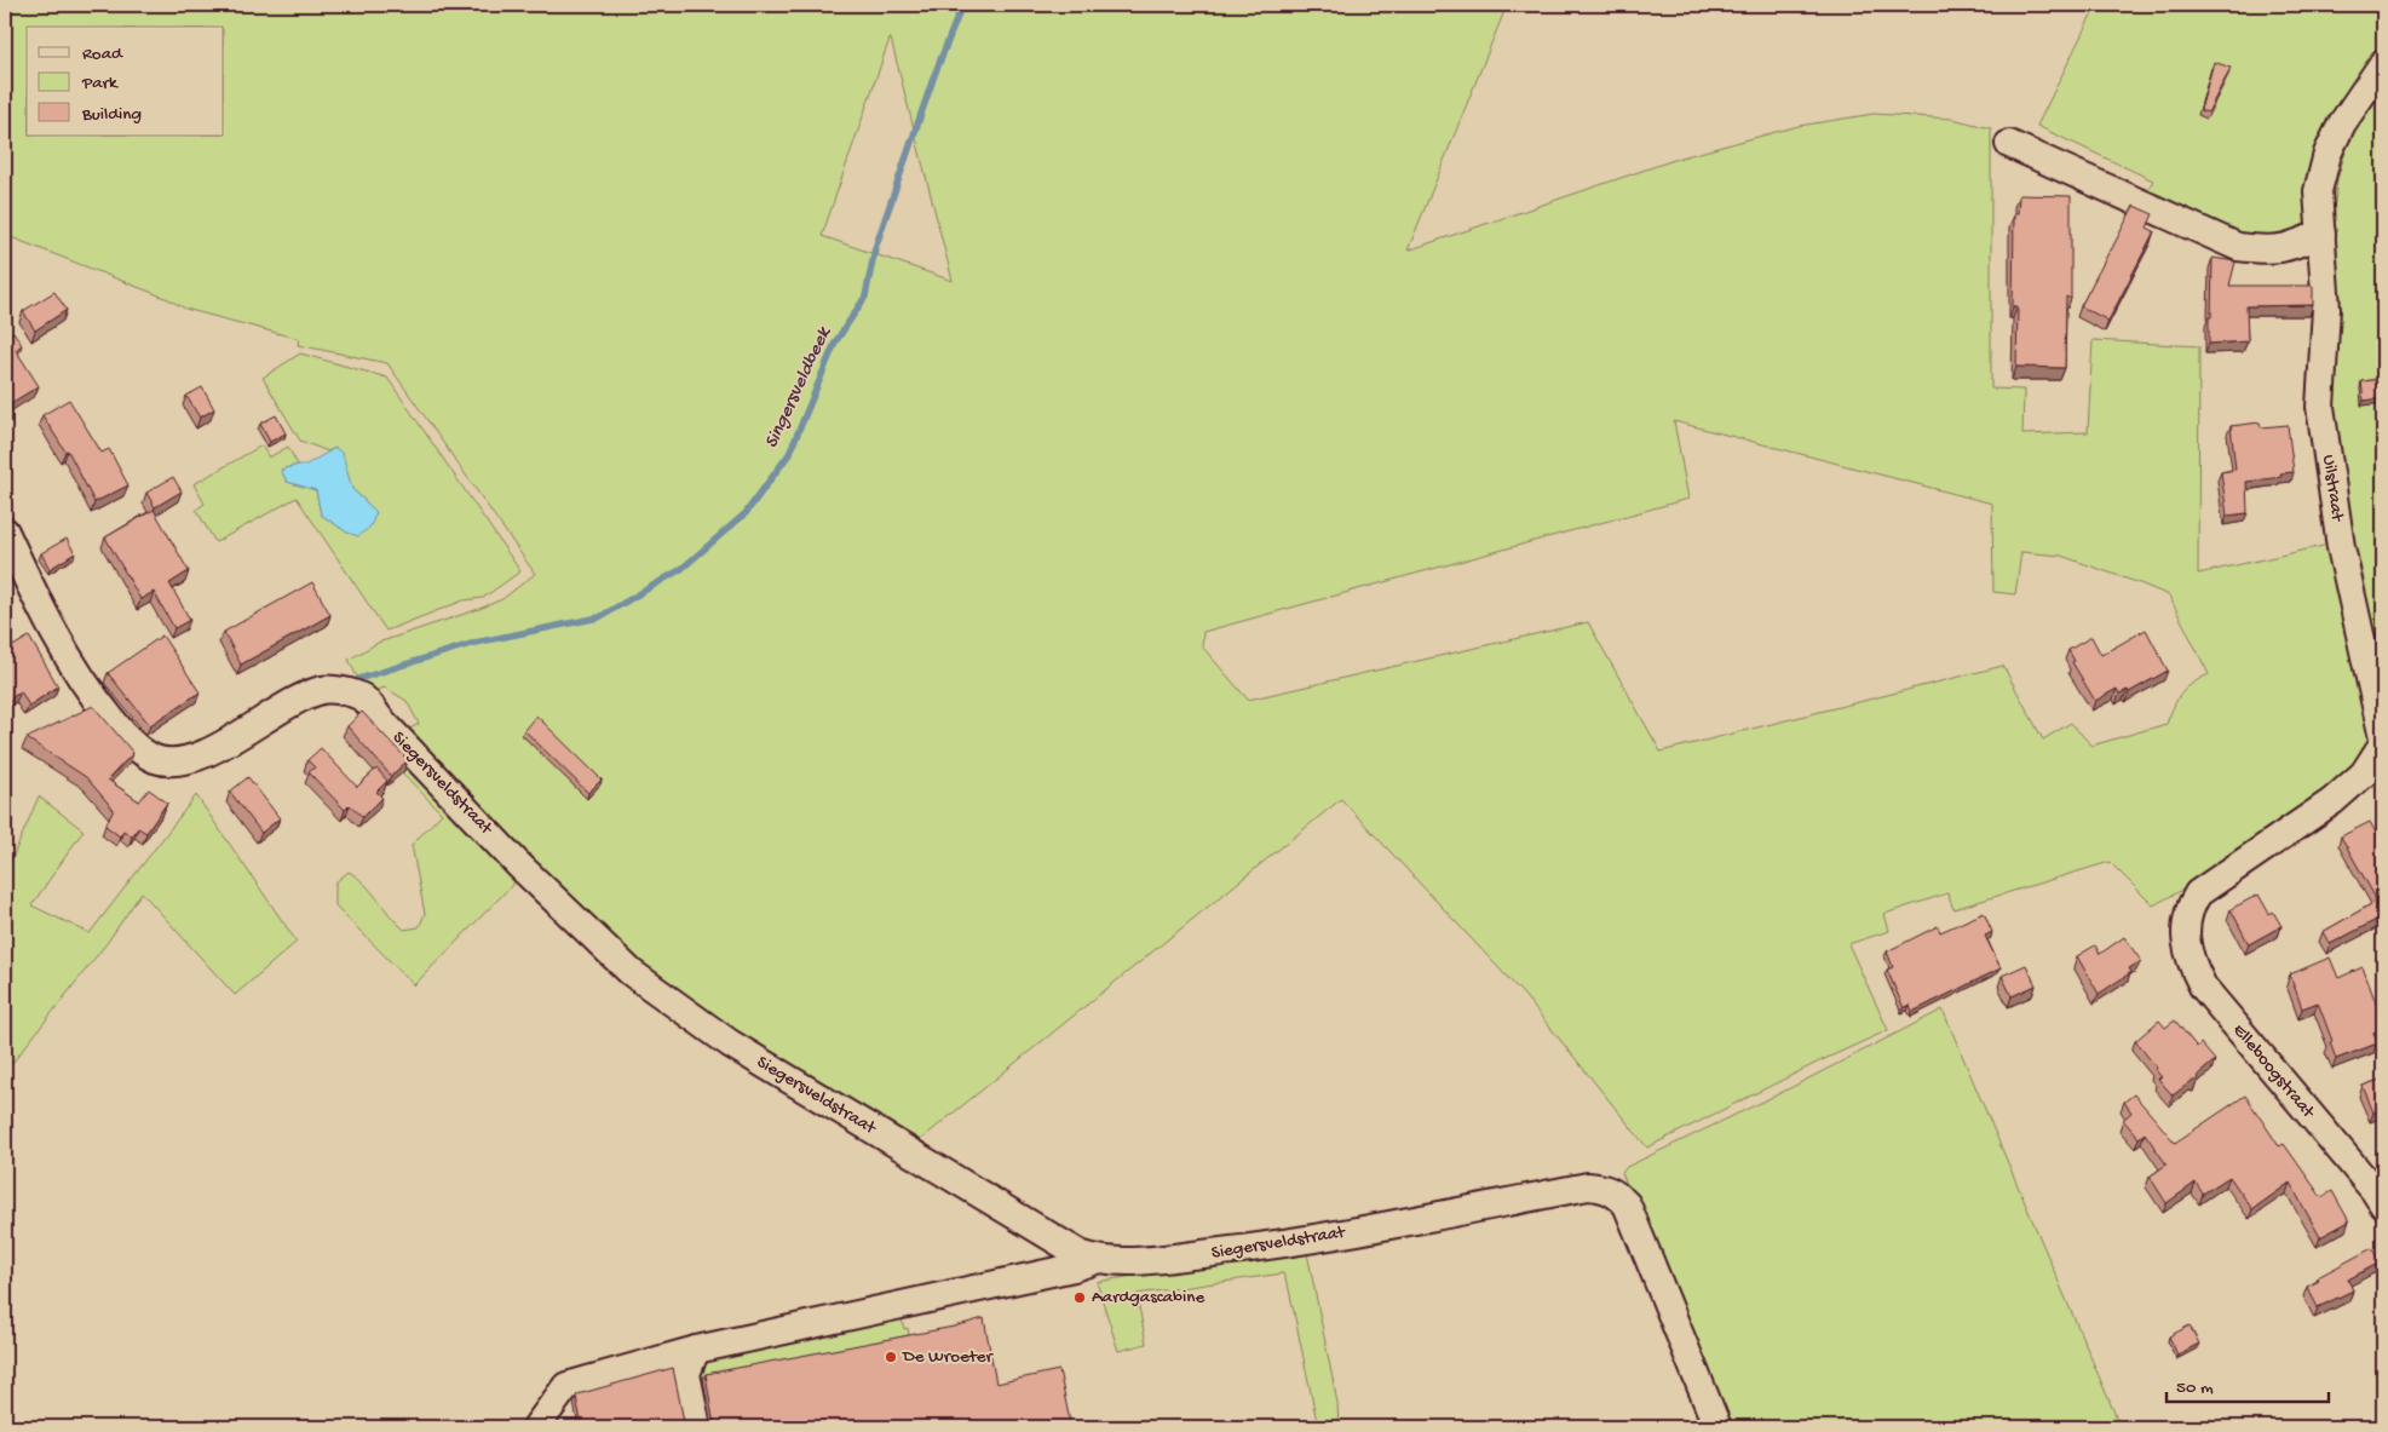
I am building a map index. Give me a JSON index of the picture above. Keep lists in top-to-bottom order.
{
  "streets": {
    "street": ["Uilstraat", "Siegersveldstraat", "Elleboogstraat"]
  },
  "water": ["Singersveldbeek"],
  "places": ["Aardgascabine", "De Wroeter"],
  "legend": ["Road", "Park", "Building"],
  "scale_bar": "50 m"
}
